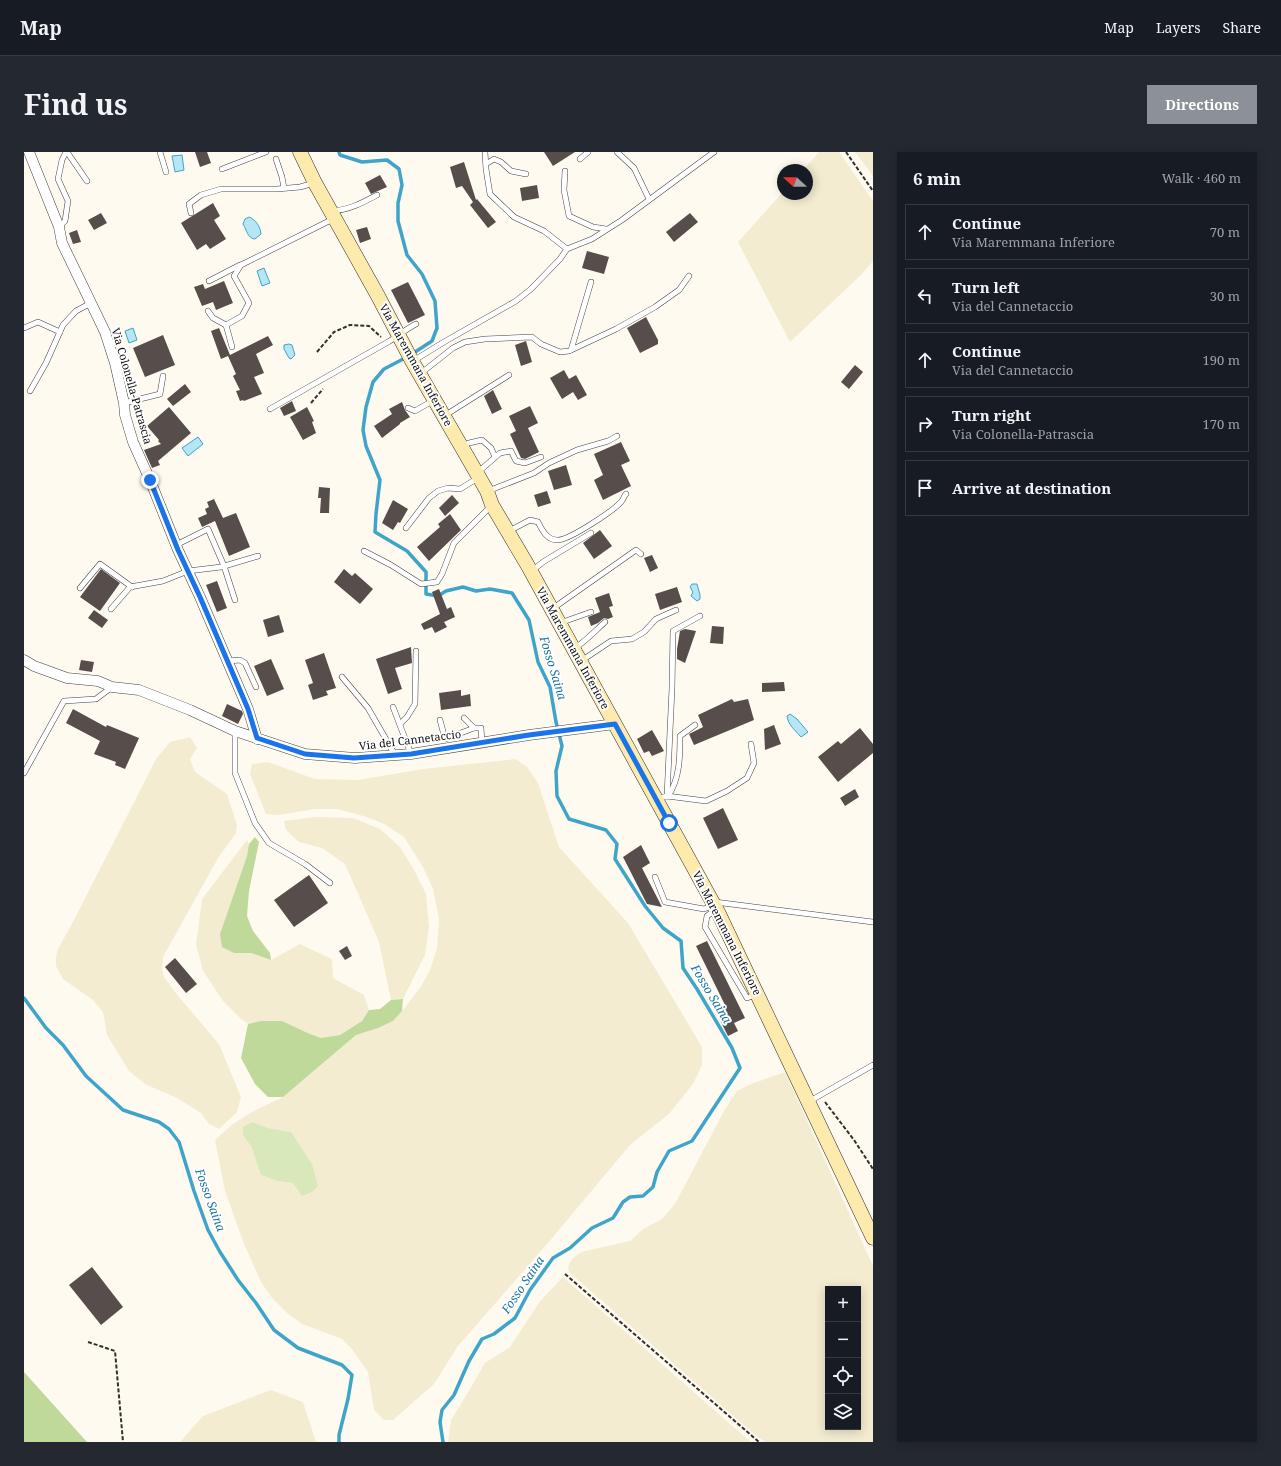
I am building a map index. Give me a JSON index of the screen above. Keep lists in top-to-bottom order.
{
  "streets": {
    "main road": ["Via Maremmana Inferiore"],
    "street": ["Via Colonella-Patrascia", "Via del Cannetaccio"]
  },
  "crossings": [
    ["Via Maremmana Inferiore", "Via del Cannetaccio"],
    ["Via Colonella-Patrascia", "Via del Cannetaccio"]
  ],
  "water": ["Fosso Saina"],
  "north": "left",
  "page": {
    "header": "Map",
    "nav": ["Map", "Layers", "Share"],
    "title": "Find us",
    "buttons": "Directions",
    "heading": ["6 min", "Walk · 460 m"],
    "list": [
      ["Continue", "Via Maremmana Inferiore", "70 m"],
      ["Turn left", "Via del Cannetaccio", "30 m"],
      ["Continue", "Via del Cannetaccio", "190 m"],
      ["Turn right", "Via Colonella-Patrascia", "170 m"],
      "Arrive at destination"
    ],
    "map_buttons": ["+", "−"]
  }
}
